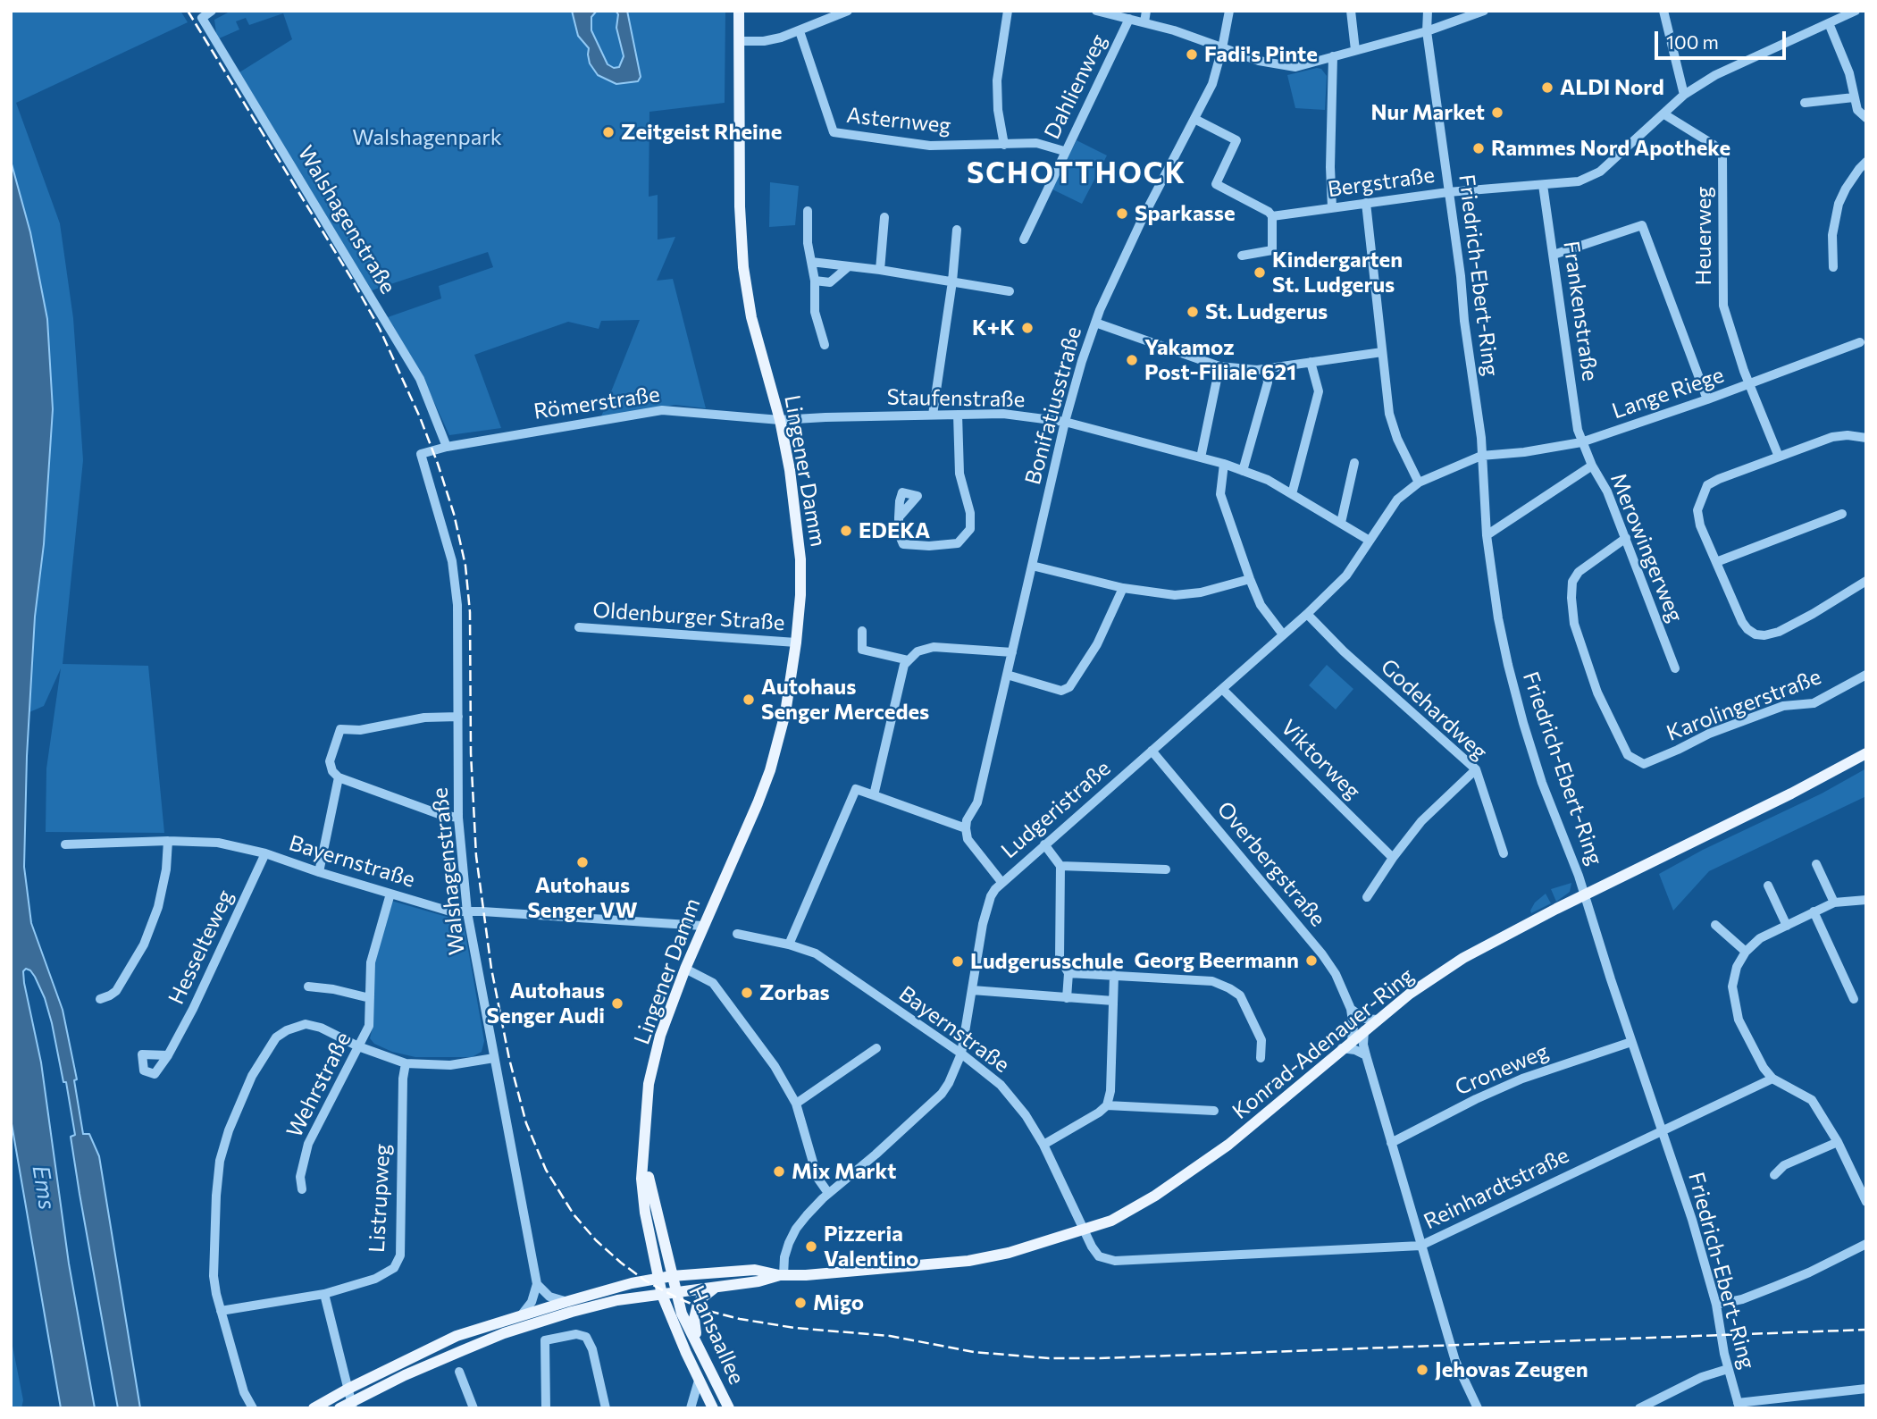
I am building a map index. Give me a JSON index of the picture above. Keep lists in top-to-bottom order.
{
  "streets": {
    "main road": ["Lingener Damm", "Konrad-Adenauer-Ring", "Hansaallee"],
    "street": [
      "Dahlienweg",
      "Asternweg",
      "Bergstraße",
      "Walshagenstraße",
      "Heuerweg",
      "Friedrich-Ebert-Ring",
      "Frankenstraße",
      "Lange Riege",
      "Staufenstraße",
      "Römerstraße",
      "Bonifatiusstraße",
      "Merowingerweg",
      "Oldenburger Straße",
      "Karolingerstraße",
      "Godehardweg",
      "Viktorweg",
      "Ludgeristraße",
      "Bayernstraße",
      "Overbergstraße",
      "Hesselteweg",
      "Croneweg",
      "Wehrstraße",
      "Reinhardtstraße",
      "Listrupweg"
    ]
  },
  "crossings": [
    ["Dahlienweg", "Asternweg"],
    ["Bergstraße", "Heuerweg"],
    ["Bergstraße", "Friedrich-Ebert-Ring"],
    ["Bergstraße", "Frankenstraße"],
    ["Walshagenstraße", "Römerstraße"],
    ["Walshagenstraße", "Bayernstraße"],
    ["Heuerweg", "Lange Riege"],
    ["Friedrich-Ebert-Ring", "Lange Riege"],
    ["Friedrich-Ebert-Ring", "Ludgeristraße"],
    ["Friedrich-Ebert-Ring", "Konrad-Adenauer-Ring"],
    ["Friedrich-Ebert-Ring", "Croneweg"],
    ["Friedrich-Ebert-Ring", "Reinhardtstraße"],
    ["Frankenstraße", "Lange Riege"],
    ["Frankenstraße", "Merowingerweg"],
    ["Lange Riege", "Merowingerweg"],
    ["Lange Riege", "Ludgeristraße"],
    ["Staufenstraße", "Römerstraße"],
    ["Staufenstraße", "Bonifatiusstraße"],
    ["Staufenstraße", "Lingener Damm"],
    ["Staufenstraße", "Ludgeristraße"],
    ["Römerstraße", "Lingener Damm"],
    ["Lingener Damm", "Oldenburger Straße"],
    ["Lingener Damm", "Bayernstraße"],
    ["Lingener Damm", "Konrad-Adenauer-Ring"],
    ["Lingener Damm", "Hansaallee"],
    ["Merowingerweg", "Karolingerstraße"],
    ["Godehardweg", "Ludgeristraße"],
    ["Viktorweg", "Ludgeristraße"],
    ["Ludgeristraße", "Bayernstraße"],
    ["Ludgeristraße", "Overbergstraße"],
    ["Ludgeristraße", "Konrad-Adenauer-Ring"],
    ["Bayernstraße", "Hesselteweg"],
    ["Bayernstraße", "Konrad-Adenauer-Ring"],
    ["Bayernstraße", "Wehrstraße"],
    ["Bayernstraße", "Reinhardtstraße"],
    ["Overbergstraße", "Konrad-Adenauer-Ring"],
    ["Konrad-Adenauer-Ring", "Reinhardtstraße"],
    ["Konrad-Adenauer-Ring", "Hansaallee"]
  ],
  "districts": ["SCHOTTHOCK"],
  "water": ["Ems"],
  "parks": ["Walshagenpark"],
  "places": [
    "Fadi's Pinte",
    "ALDI Nord",
    "Nur Market",
    "Zeitgeist Rheine",
    "Rammes Nord Apotheke",
    "Sparkasse",
    "Kindergarten St. Ludgerus",
    "St. Ludgerus",
    "K+K",
    "Yakamoz Post-Filiale 621",
    "EDEKA",
    "Autohaus Senger Mercedes",
    "Autohaus Senger VW",
    "Georg Beermann",
    "Ludgerusschule",
    "Zorbas",
    "Autohaus Senger Audi",
    "Mix Markt",
    "Pizzeria Valentino",
    "Migo",
    "Jehovas Zeugen"
  ],
  "scale_bar": "100 m"
}
